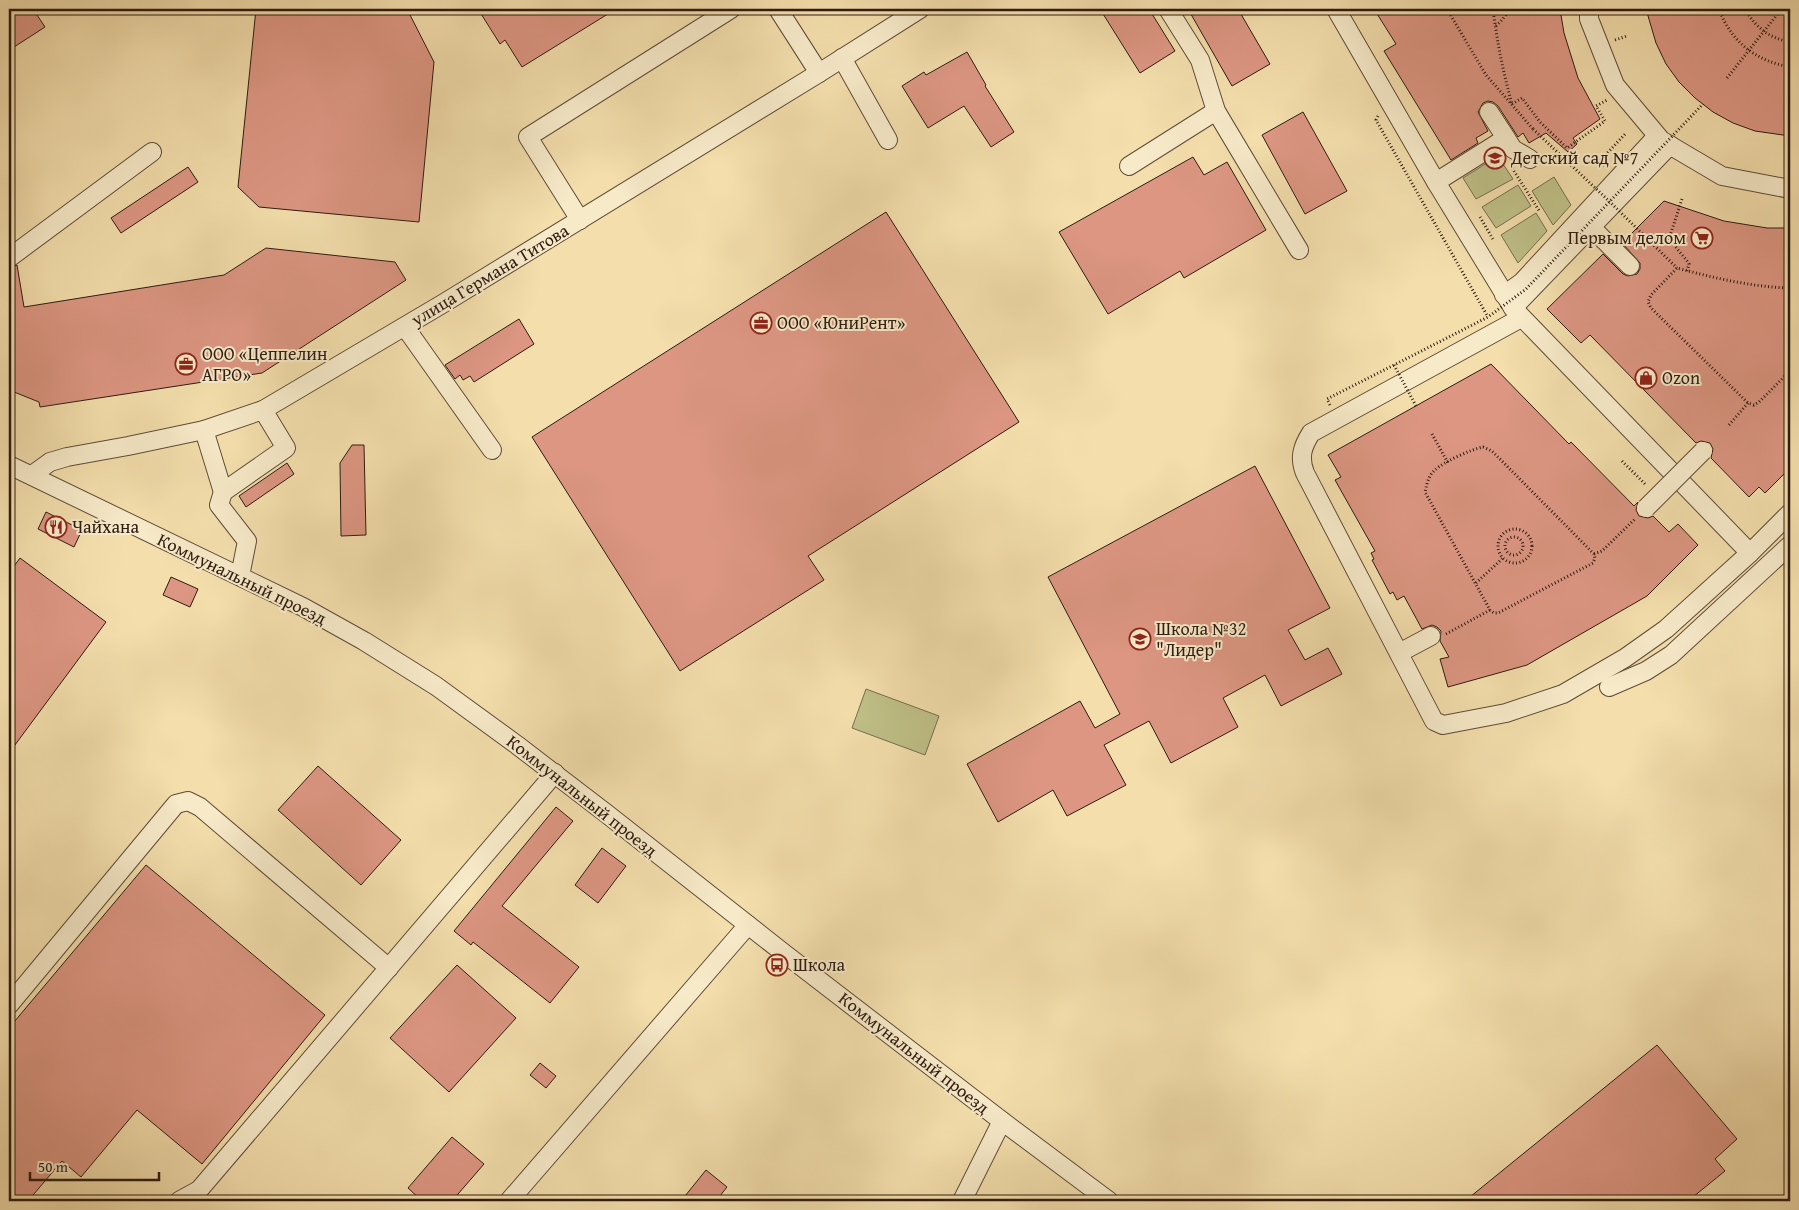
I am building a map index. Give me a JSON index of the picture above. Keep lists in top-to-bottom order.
{
  "streets": {
    "street": ["улица Германа Титова", "Коммунальный проезд"]
  },
  "crossings": [
    ["улица Германа Титова", "Коммунальный проезд"]
  ],
  "places": {
    "school or university": ["Детский сад №7", "Школа №32 \"Лидер\""],
    "supermarket": ["Первым делом"],
    "office": ["ООО «ЮниРент»", "ООО «Цеппелин АГРО»"],
    "shop": ["Ozon"],
    "restaurant": ["Чайхана"],
    "bus stop": ["Школа"]
  },
  "scale_bar": "50 m"
}
